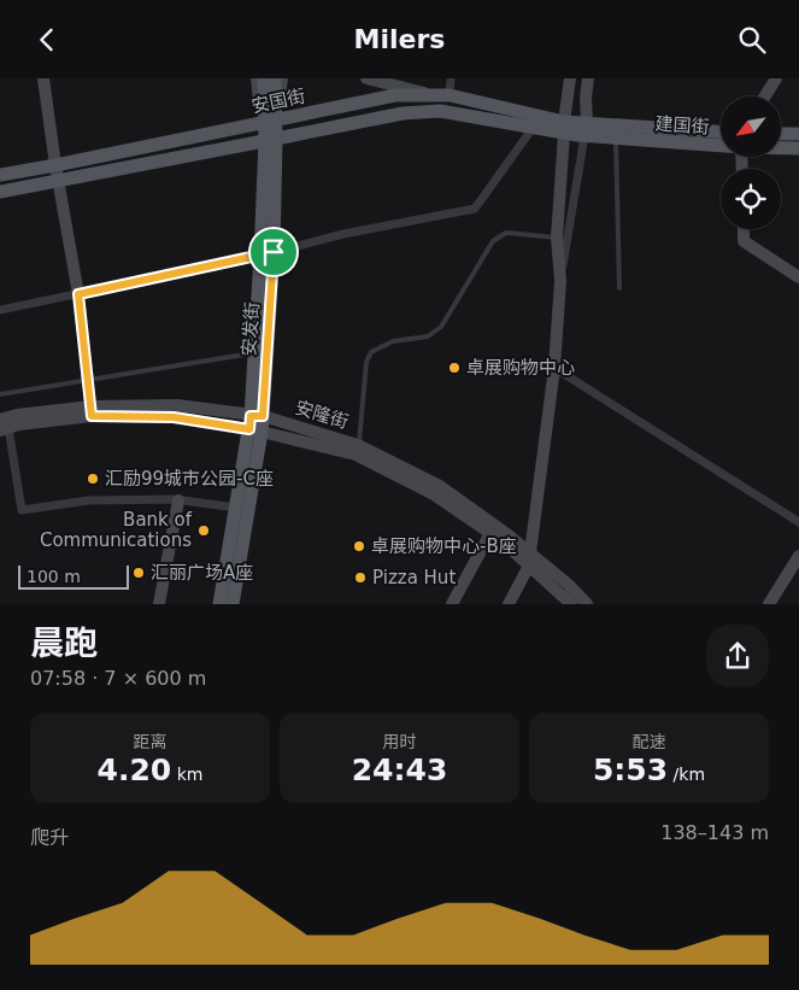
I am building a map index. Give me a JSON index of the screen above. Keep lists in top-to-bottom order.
{
  "streets": {
    "main road": [
      "安国街",
      "建国街",
      "安发街",
      "安隆街"
    ]
  },
  "crossings": [
    ["安国街", "建国街"],
    ["安国街", "安发街"],
    ["安发街", "安隆街"]
  ],
  "places": [
    "卓展购物中心",
    "汇励99城市公园-C座",
    "Bank of Communications",
    "卓展购物中心-B座",
    "汇丽广场A座",
    "Pizza Hut"
  ],
  "scale_bar": "100 m",
  "north": "bottom left",
  "page": {
    "header": "Milers",
    "scale": "100 m",
    "heading": ["晨跑", "07:58 · 7 × 600 m"],
    "stats": [
      ["距离", "4.20 km"],
      ["用时", "24:43"],
      ["配速", "5:53 /km"]
    ],
    "chart": ["爬升", "138–143 m"]
  }
}
